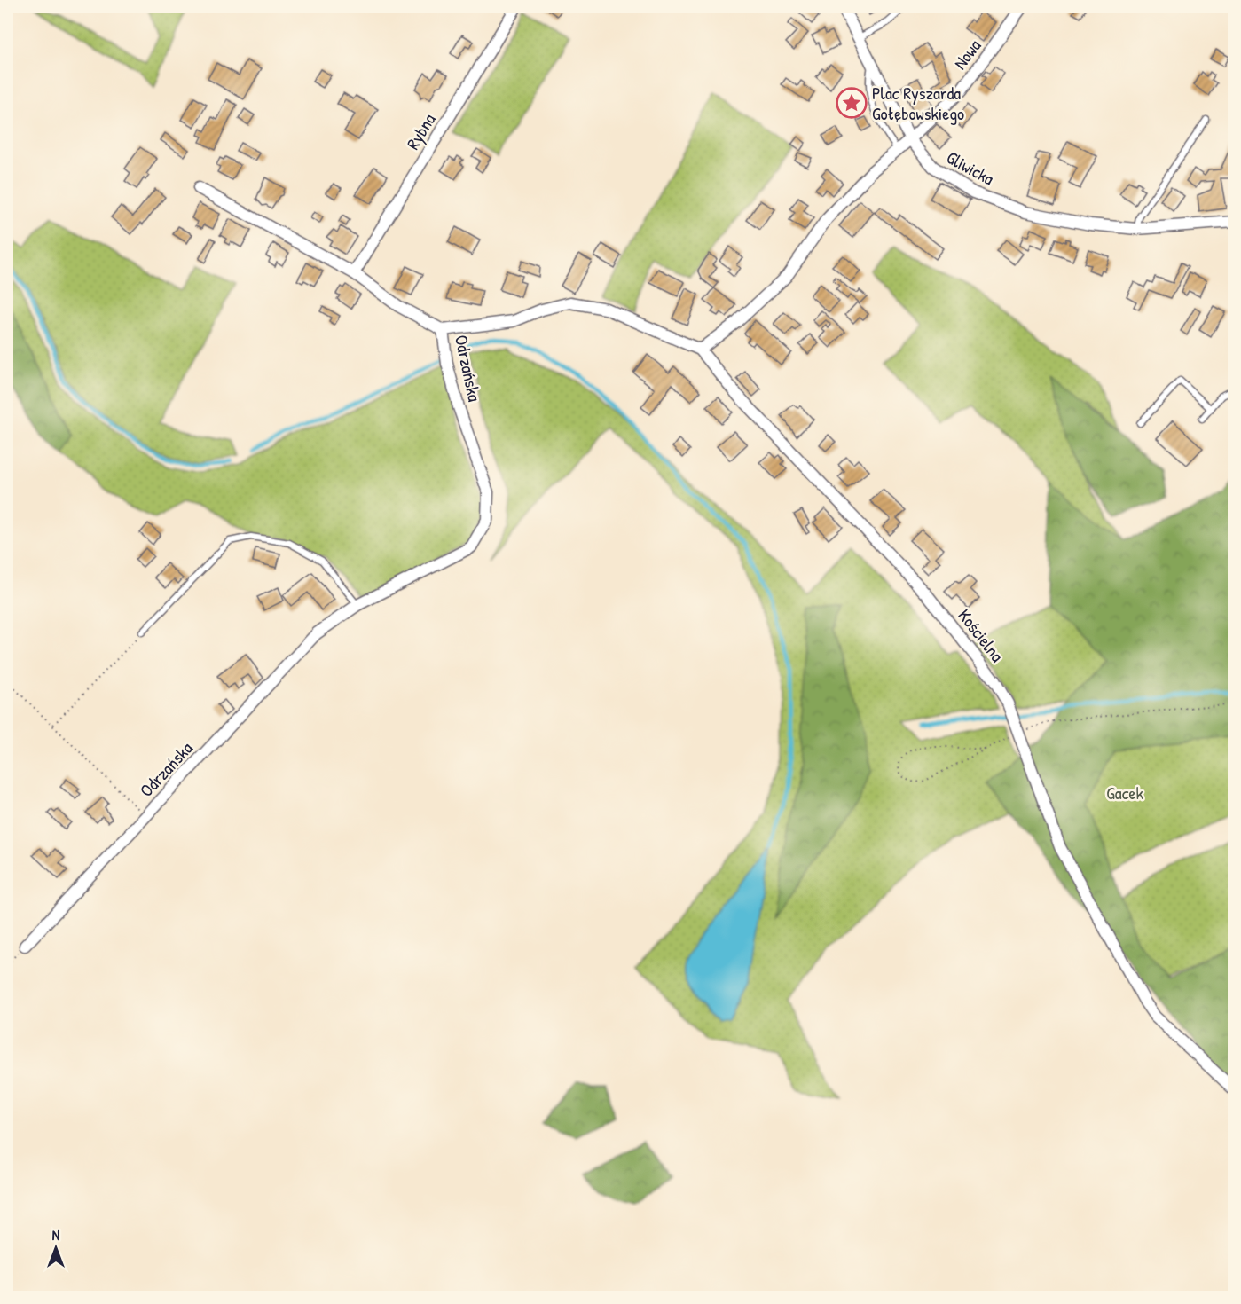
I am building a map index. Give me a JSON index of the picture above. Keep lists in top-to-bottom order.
{
  "streets": {
    "street": [
      "Nowa",
      "Rybna",
      "Gliwicka",
      "Odrzańska",
      "Kościelna"
    ]
  },
  "crossings": [
    ["Nowa", "Gliwicka"],
    ["Nowa", "Odrzańska"],
    ["Nowa", "Kościelna"],
    ["Odrzańska", "Kościelna"]
  ],
  "parks": ["Gacek"],
  "places": {
    "place": ["Plac Ryszarda Gołębowskiego"]
  },
  "north": "top"
}
